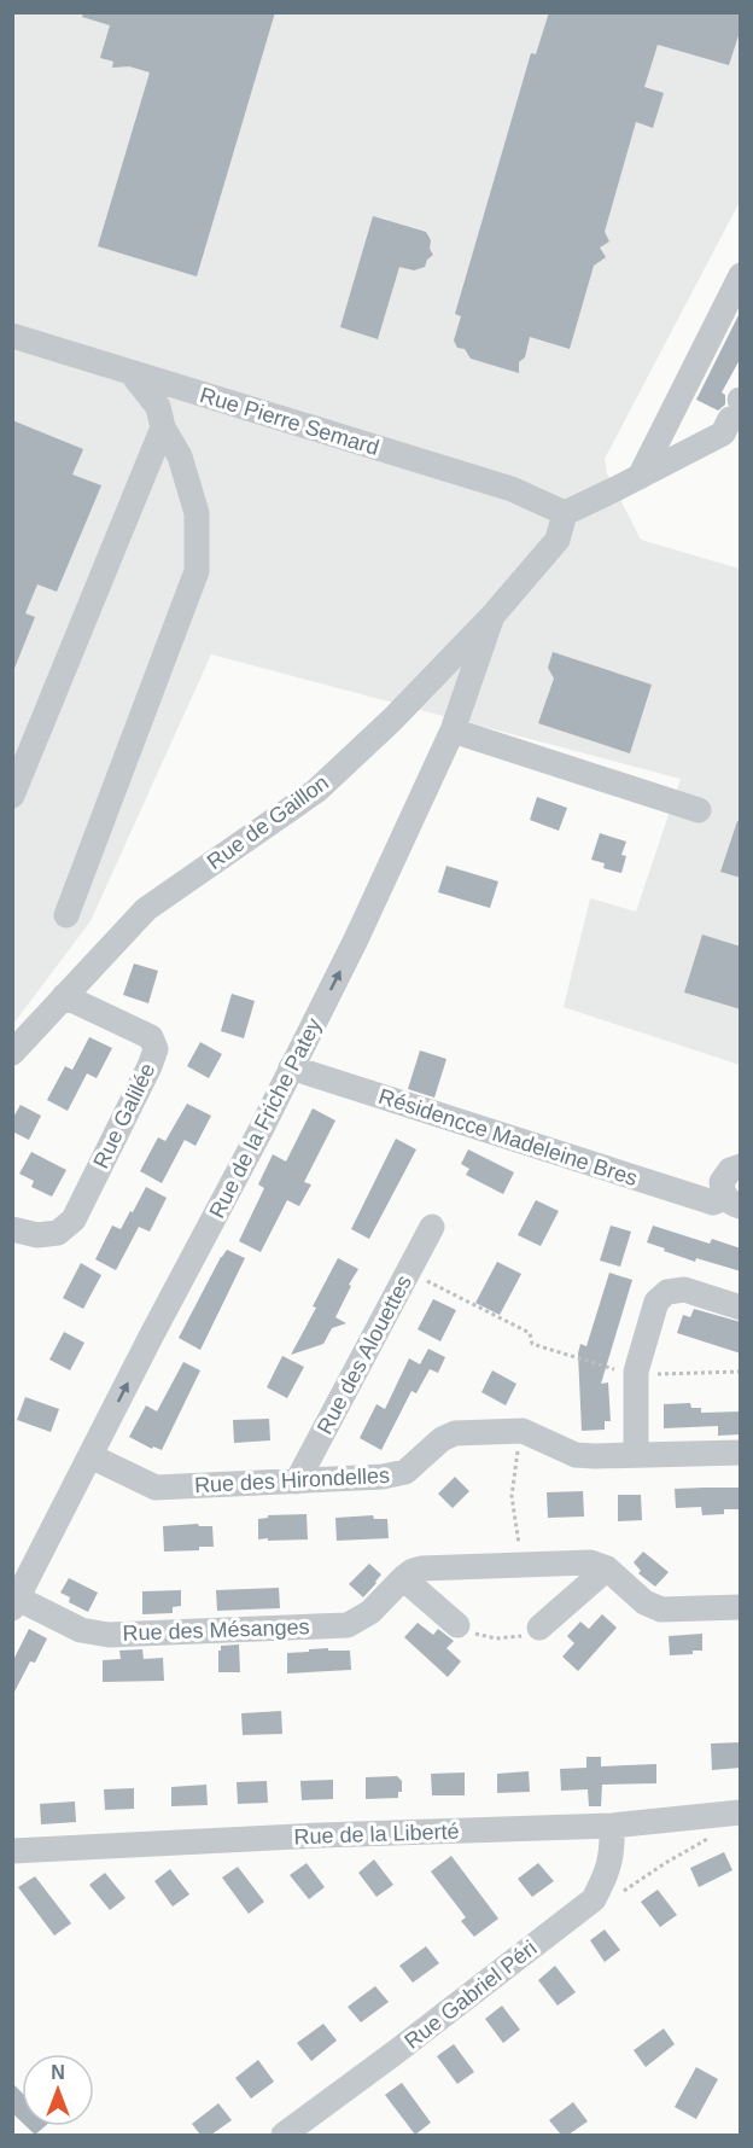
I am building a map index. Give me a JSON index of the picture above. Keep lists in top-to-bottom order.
{
  "streets": {
    "street": [
      "Rue Pierre Semard",
      "Rue de Gaillon",
      "Rue Galilée",
      "Rue de la Friche Patey",
      "Résidencce Madeleine Bres",
      "Rue des Alouettes",
      "Rue des Hirondelles",
      "Rue des Mésanges",
      "Rue de la Liberté",
      "Rue Gabriel Péri"
    ]
  },
  "crossings": [
    ["Rue Pierre Semard", "Rue de Gaillon"],
    ["Rue de Gaillon", "Rue Galilée"],
    ["Rue de Gaillon", "Rue de la Friche Patey"],
    ["Rue de la Friche Patey", "Résidencce Madeleine Bres"],
    ["Rue de la Friche Patey", "Rue des Hirondelles"],
    ["Rue de la Friche Patey", "Rue des Mésanges"],
    ["Rue des Alouettes", "Rue des Hirondelles"],
    ["Rue de la Liberté", "Rue Gabriel Péri"]
  ],
  "one_way": ["Rue de la Friche Patey"],
  "north": "top"
}
